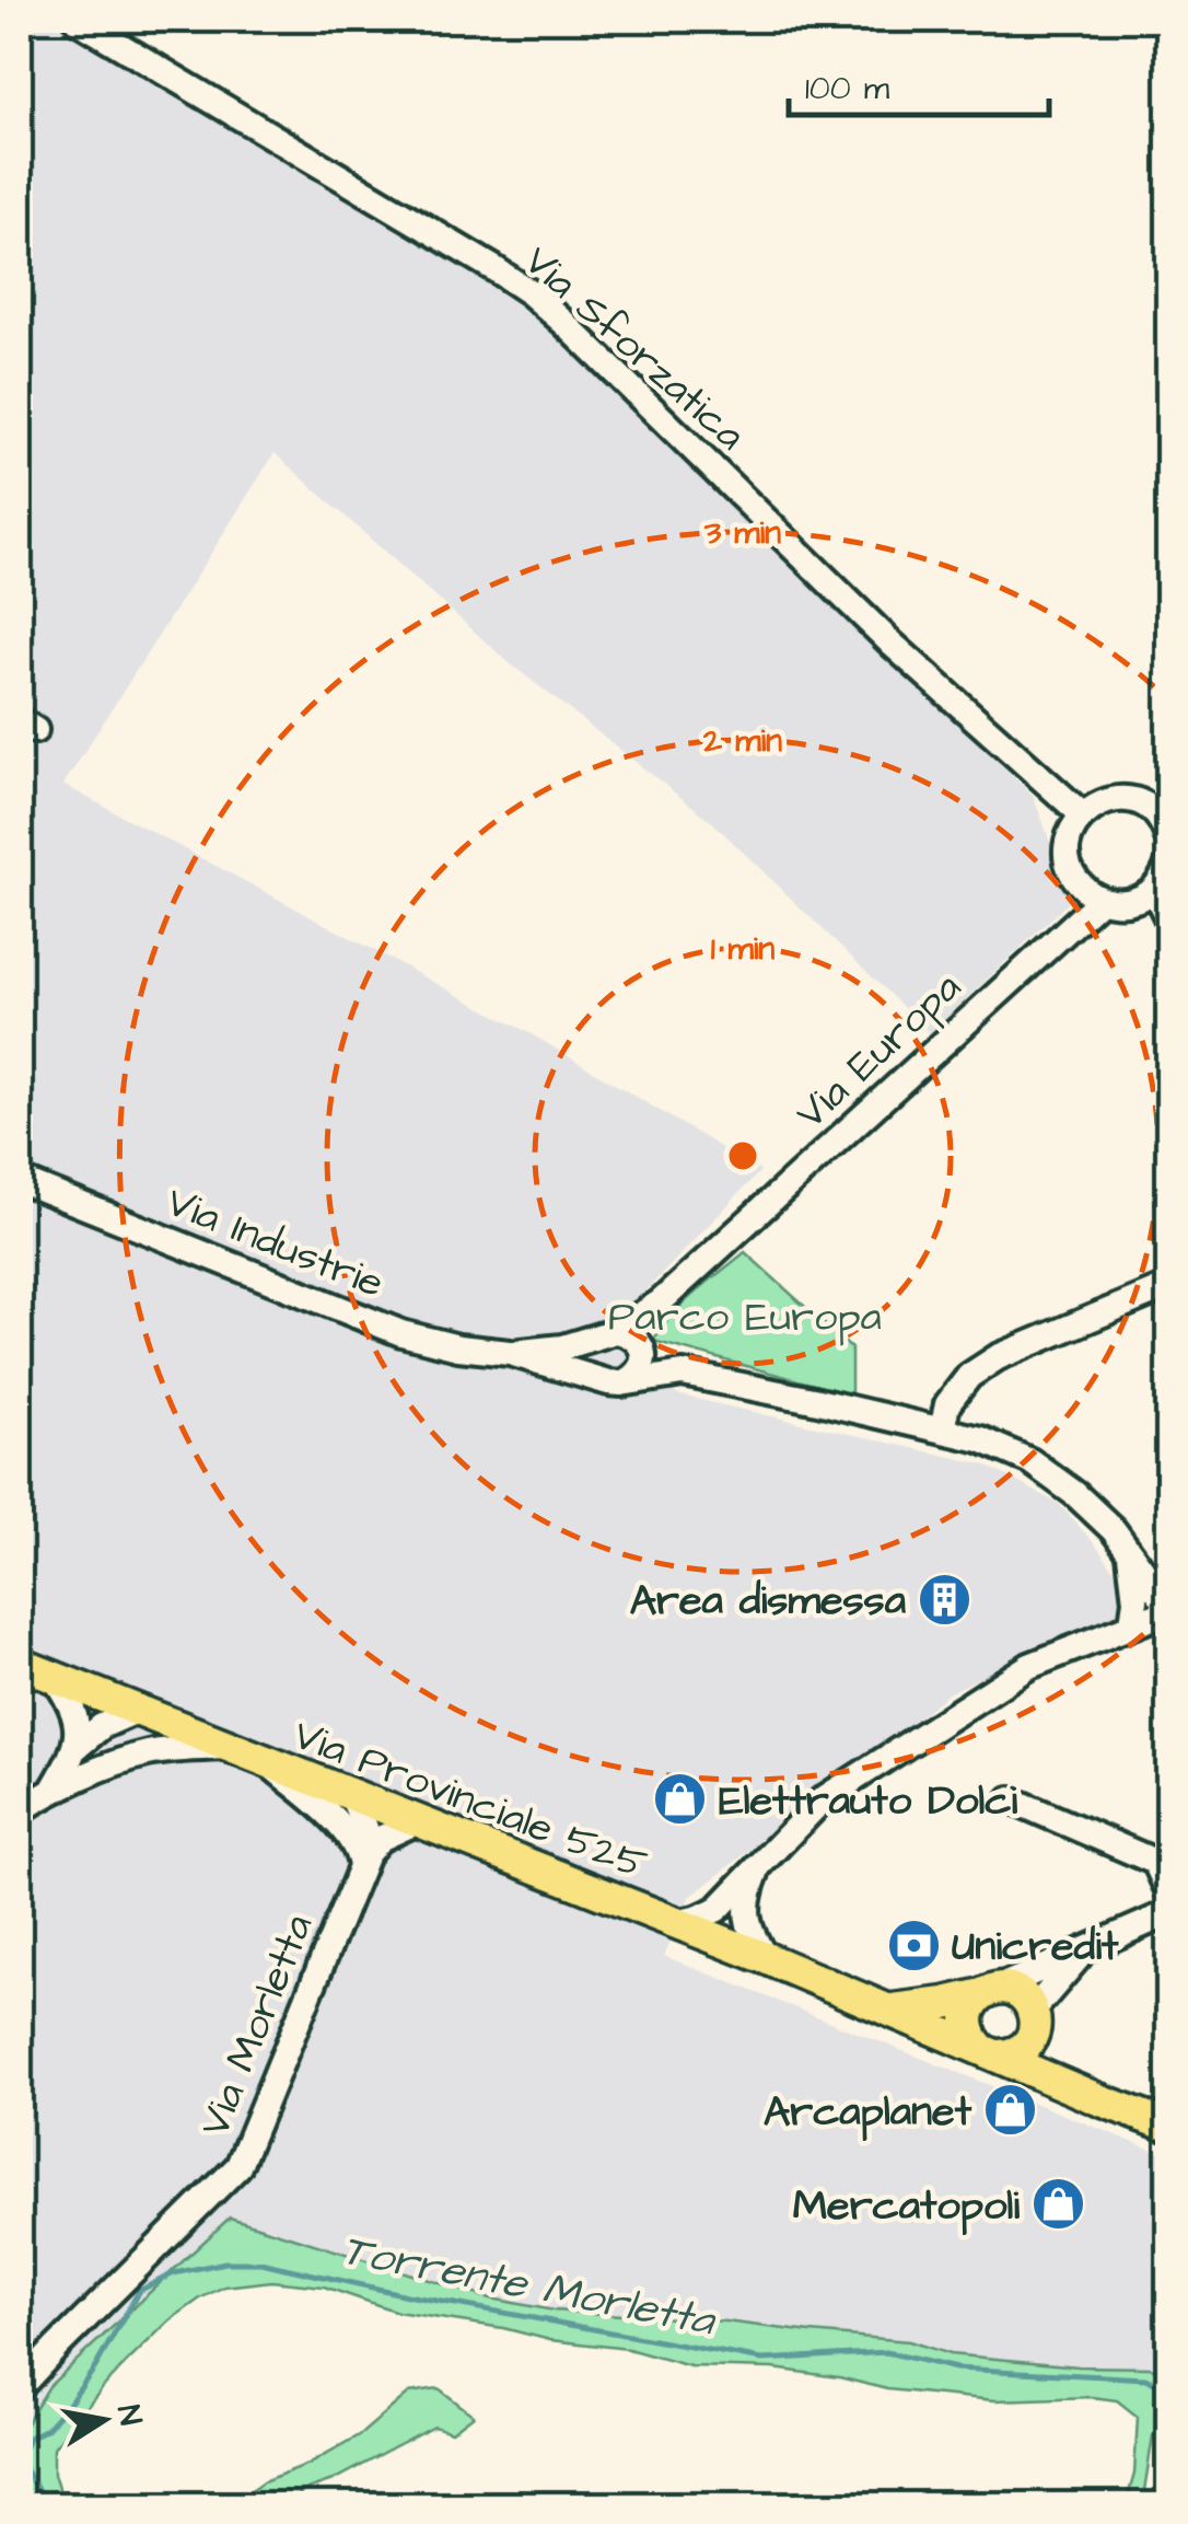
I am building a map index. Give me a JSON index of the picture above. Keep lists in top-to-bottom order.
{
  "streets": {
    "main road": ["Via Provinciale 525"],
    "street": [
      "Via Sforzatica",
      "Via Europa",
      "Via Industrie",
      "Via Morletta"
    ]
  },
  "crossings": [
    ["Via Europa", "Via Industrie"]
  ],
  "water": ["Torrente Morletta"],
  "parks": ["Parco Europa"],
  "places": {
    "building": ["Area dismessa"],
    "shop": ["Elettrauto Dolci", "Arcaplanet", "Mercatopoli"],
    "bank": ["Unicredit"]
  },
  "scale_bar": "100 m",
  "north": "right",
  "rings": ["3 min", "2 min", "1 min"]
}
